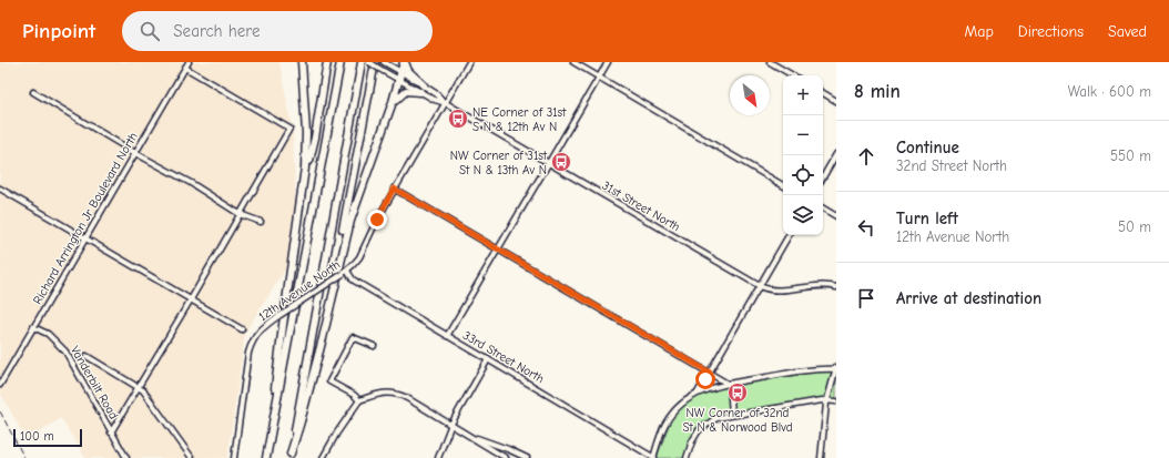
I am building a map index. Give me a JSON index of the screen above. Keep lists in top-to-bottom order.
{
  "streets": {
    "street": [
      "31st Street North",
      "Richard Arrington Jr Boulevard North",
      "12th Avenue North",
      "33rd Street North",
      "Vanderbilt Road"
    ]
  },
  "crossings": [
    ["31st Street North", "12th Avenue North"],
    ["Richard Arrington Jr Boulevard North", "Vanderbilt Road"],
    ["12th Avenue North", "33rd Street North"]
  ],
  "places": {
    "bus stop": ["NE Corner of 31st S N & 12th Av N", "NW Corner of 31st St N & 13th Av N", "NW Corner of 32nd St N & Norwood Blvd"]
  },
  "scale_bar": "100 m",
  "north": "bottom right",
  "page": {
    "header": "Pinpoint",
    "search": "Search here",
    "nav": ["Map", "Directions", "Saved"],
    "heading": ["8 min", "Walk · 600 m"],
    "map_buttons": ["+", "−"],
    "list": [
      ["Continue", "32nd Street North", "550 m"],
      ["Turn left", "12th Avenue North", "50 m"],
      "Arrive at destination"
    ],
    "scale": "100 m"
  }
}
